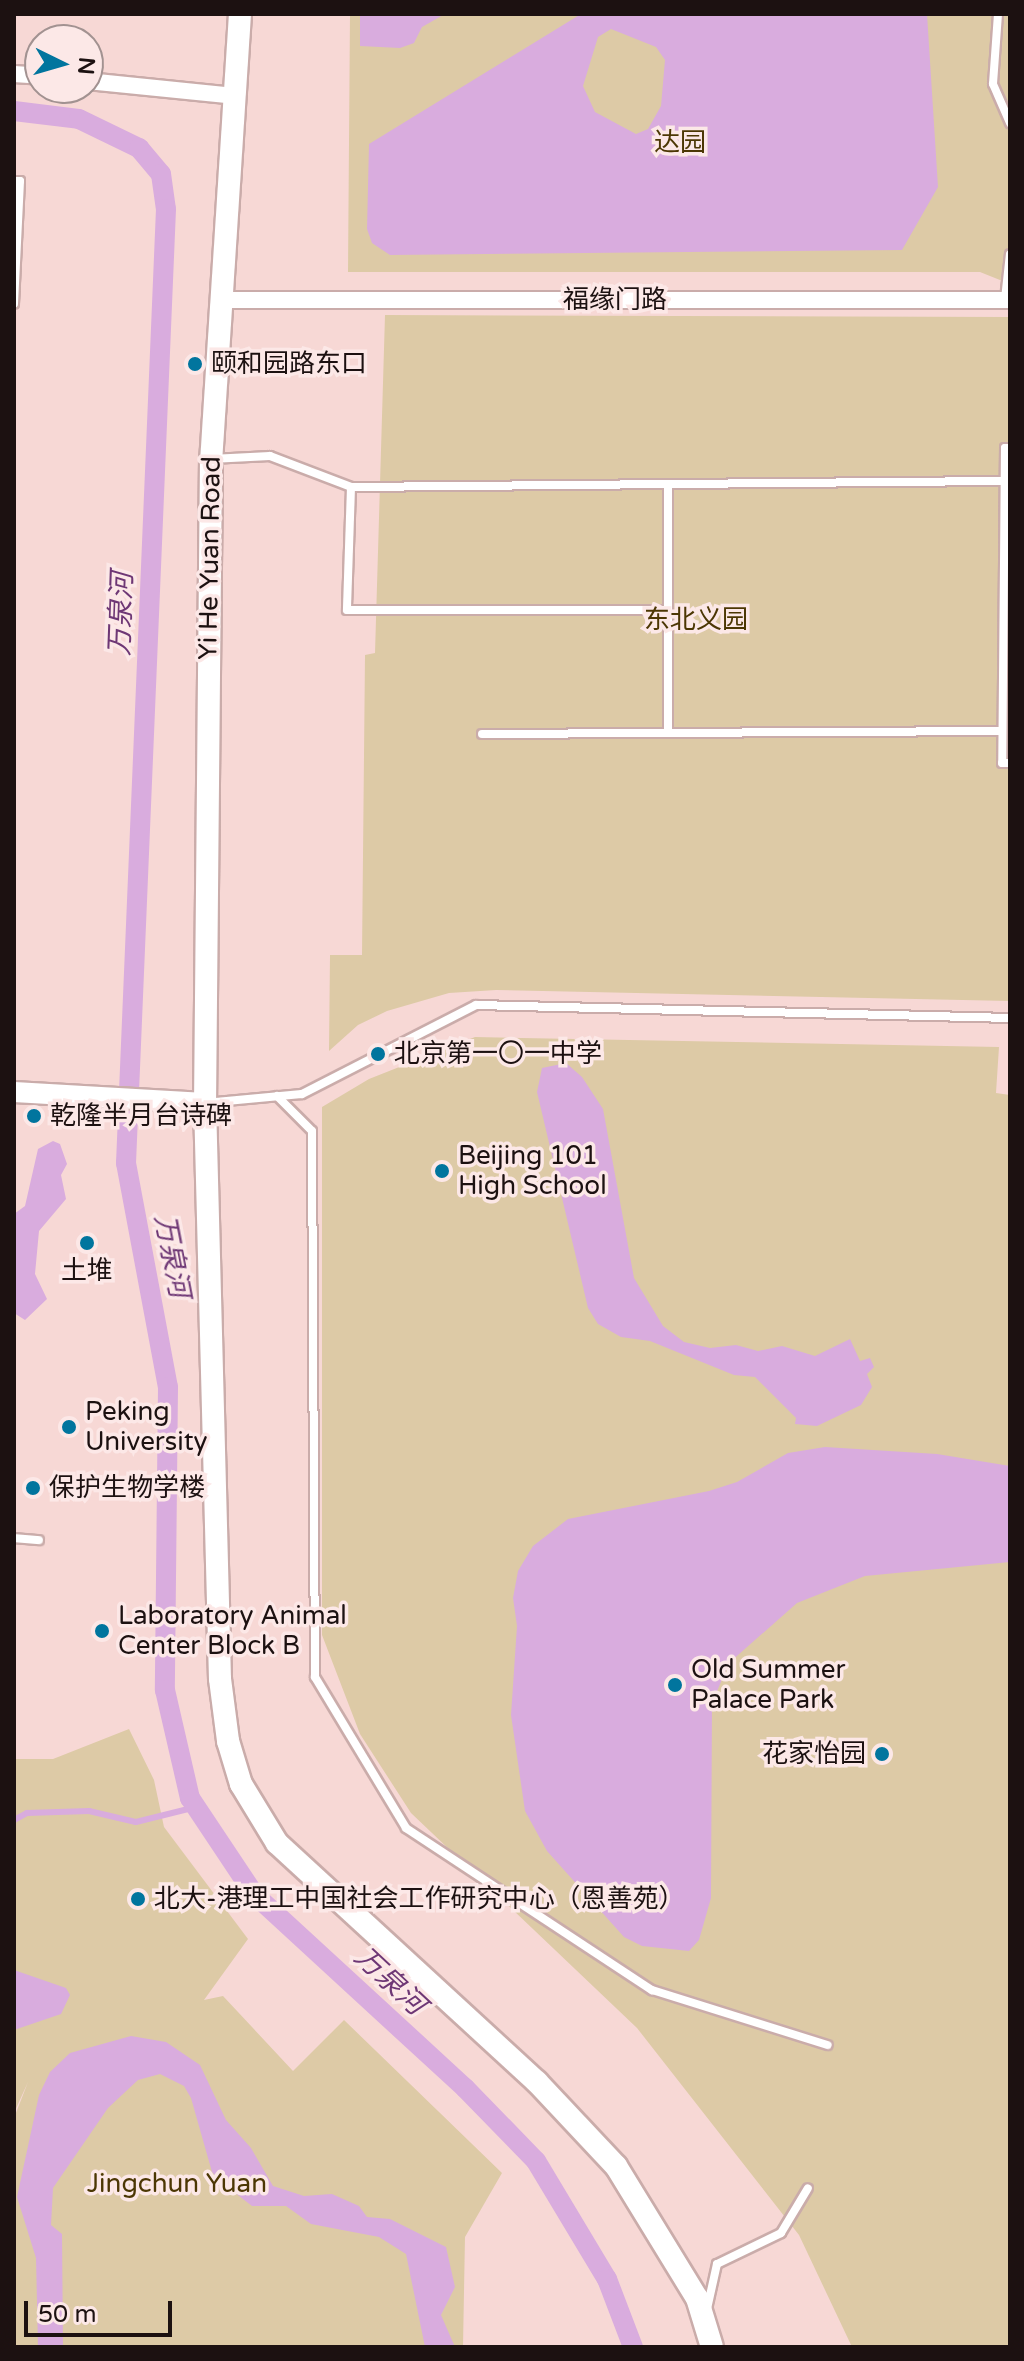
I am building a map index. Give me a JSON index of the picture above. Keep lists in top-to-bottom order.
{
  "streets": {
    "main road": ["Yi He Yuan Road"],
    "street": ["福缘门路"]
  },
  "crossings": [
    ["福缘门路", "Yi He Yuan Road"]
  ],
  "water": ["万泉河"],
  "parks": ["达园", "东北义园", "Jingchun Yuan"],
  "places": [
    "颐和园路东口",
    "北京第一〇一中学",
    "乾隆半月台诗碑",
    "Beijing 101 High School",
    "土堆",
    "Peking University",
    "保护生物学楼",
    "Laboratory Animal Center Block B",
    "Old Summer Palace Park",
    "花家怡园",
    "北大-港理工中国社会工作研究中心（恩善苑）"
  ],
  "scale_bar": "50 m",
  "north": "right"
}
